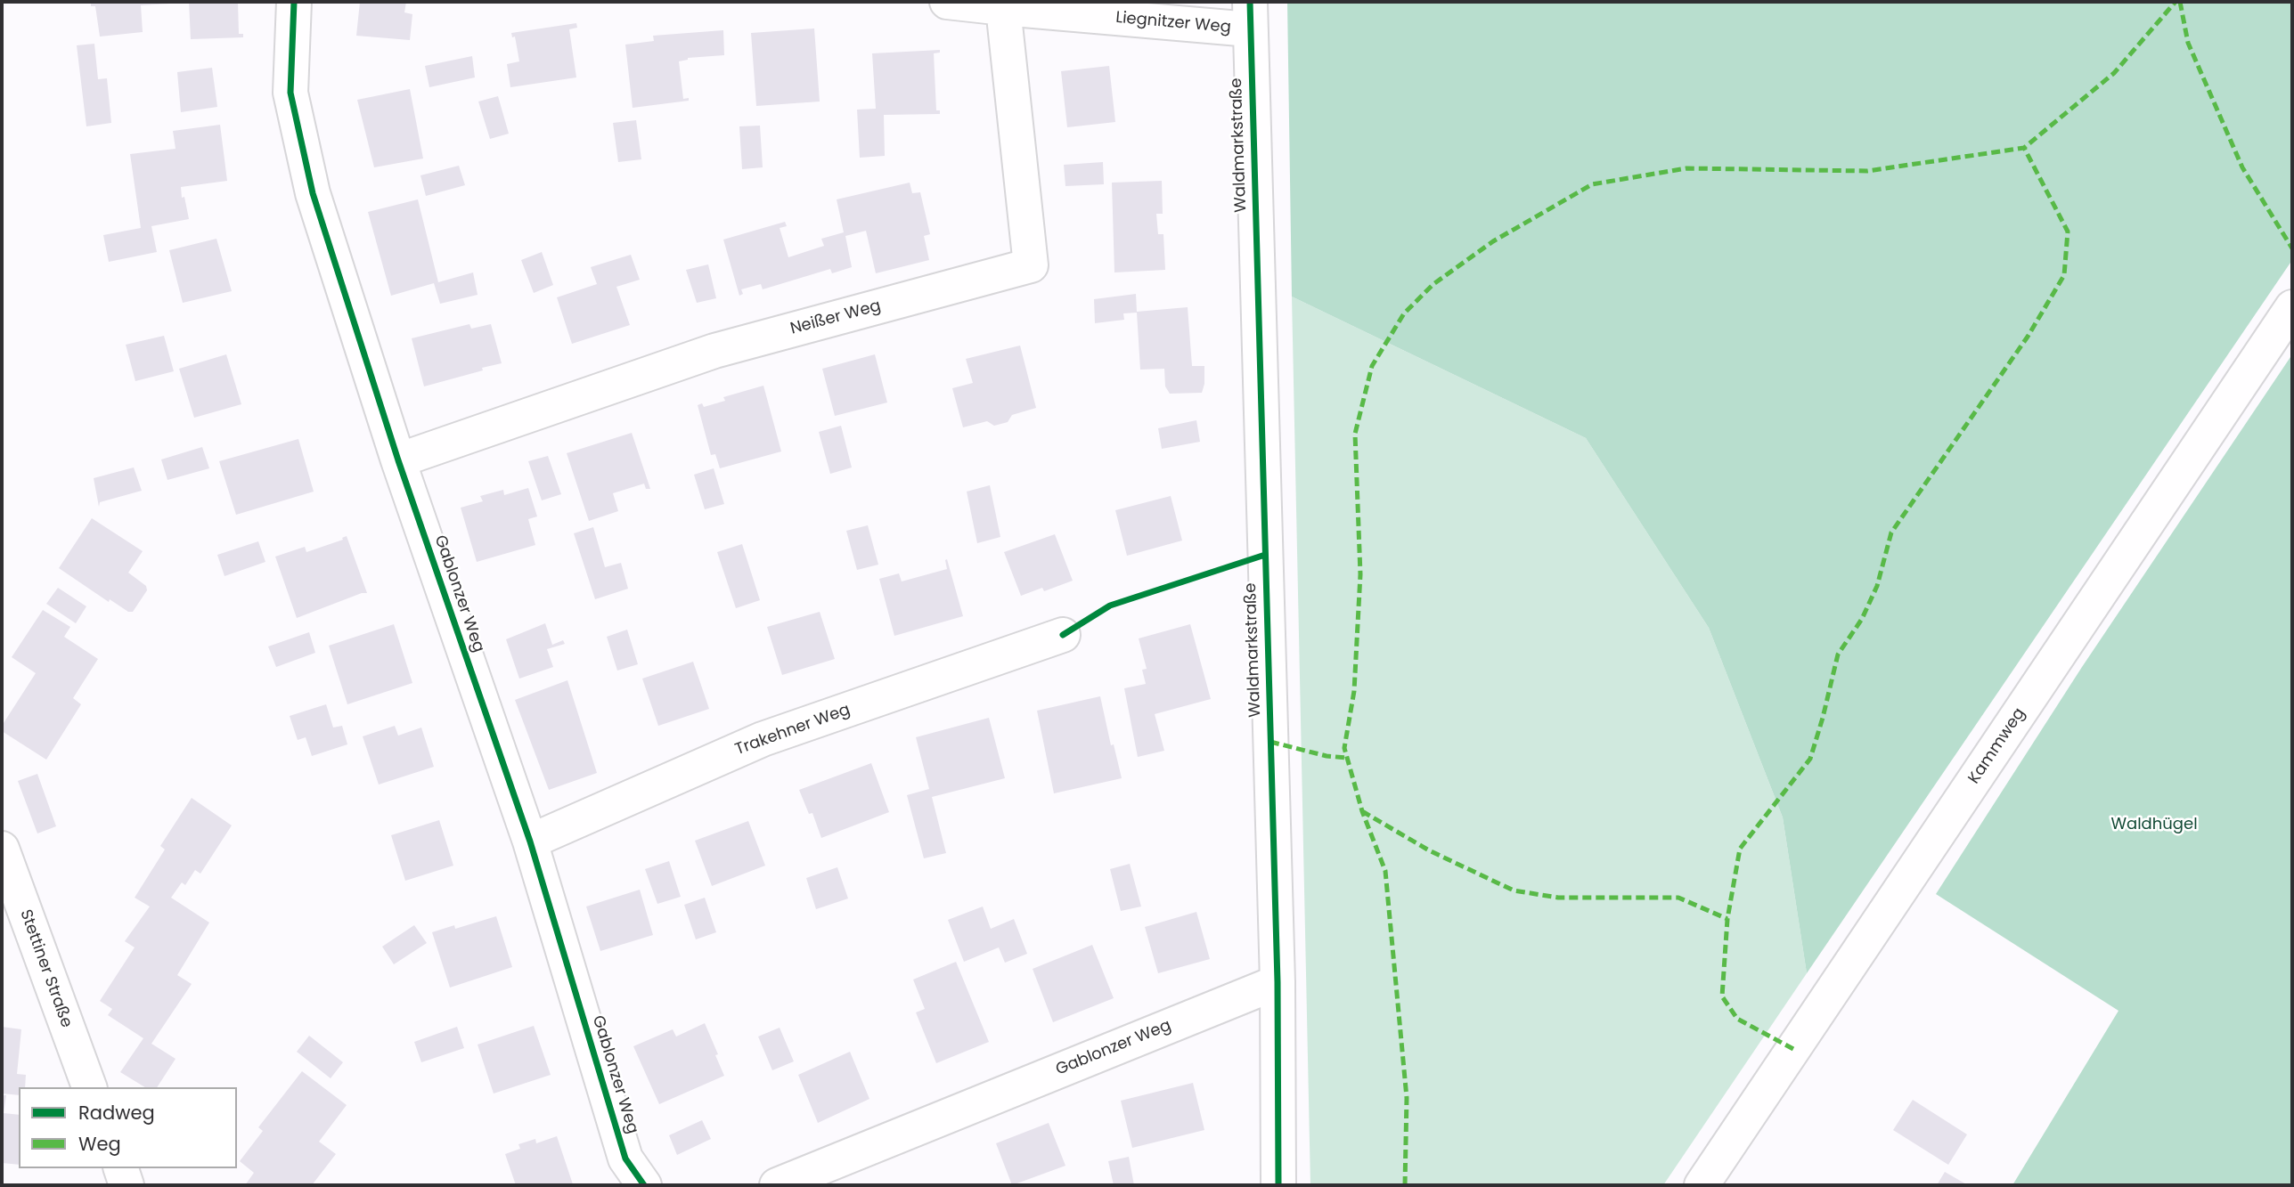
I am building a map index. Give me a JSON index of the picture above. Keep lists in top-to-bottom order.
{
  "streets": {
    "street": [
      "Liegnitzer Weg",
      "Waldmarkstraße",
      "Neißer Weg",
      "Gablonzer Weg",
      "Trakehner Weg",
      "Kammweg",
      "Stettiner Straße"
    ]
  },
  "crossings": [
    ["Liegnitzer Weg", "Waldmarkstraße"],
    ["Liegnitzer Weg", "Neißer Weg"],
    ["Waldmarkstraße", "Gablonzer Weg"],
    ["Neißer Weg", "Gablonzer Weg"],
    ["Gablonzer Weg", "Trakehner Weg"]
  ],
  "parks": ["Waldhügel"],
  "legend": ["Radweg", "Weg"]
}
